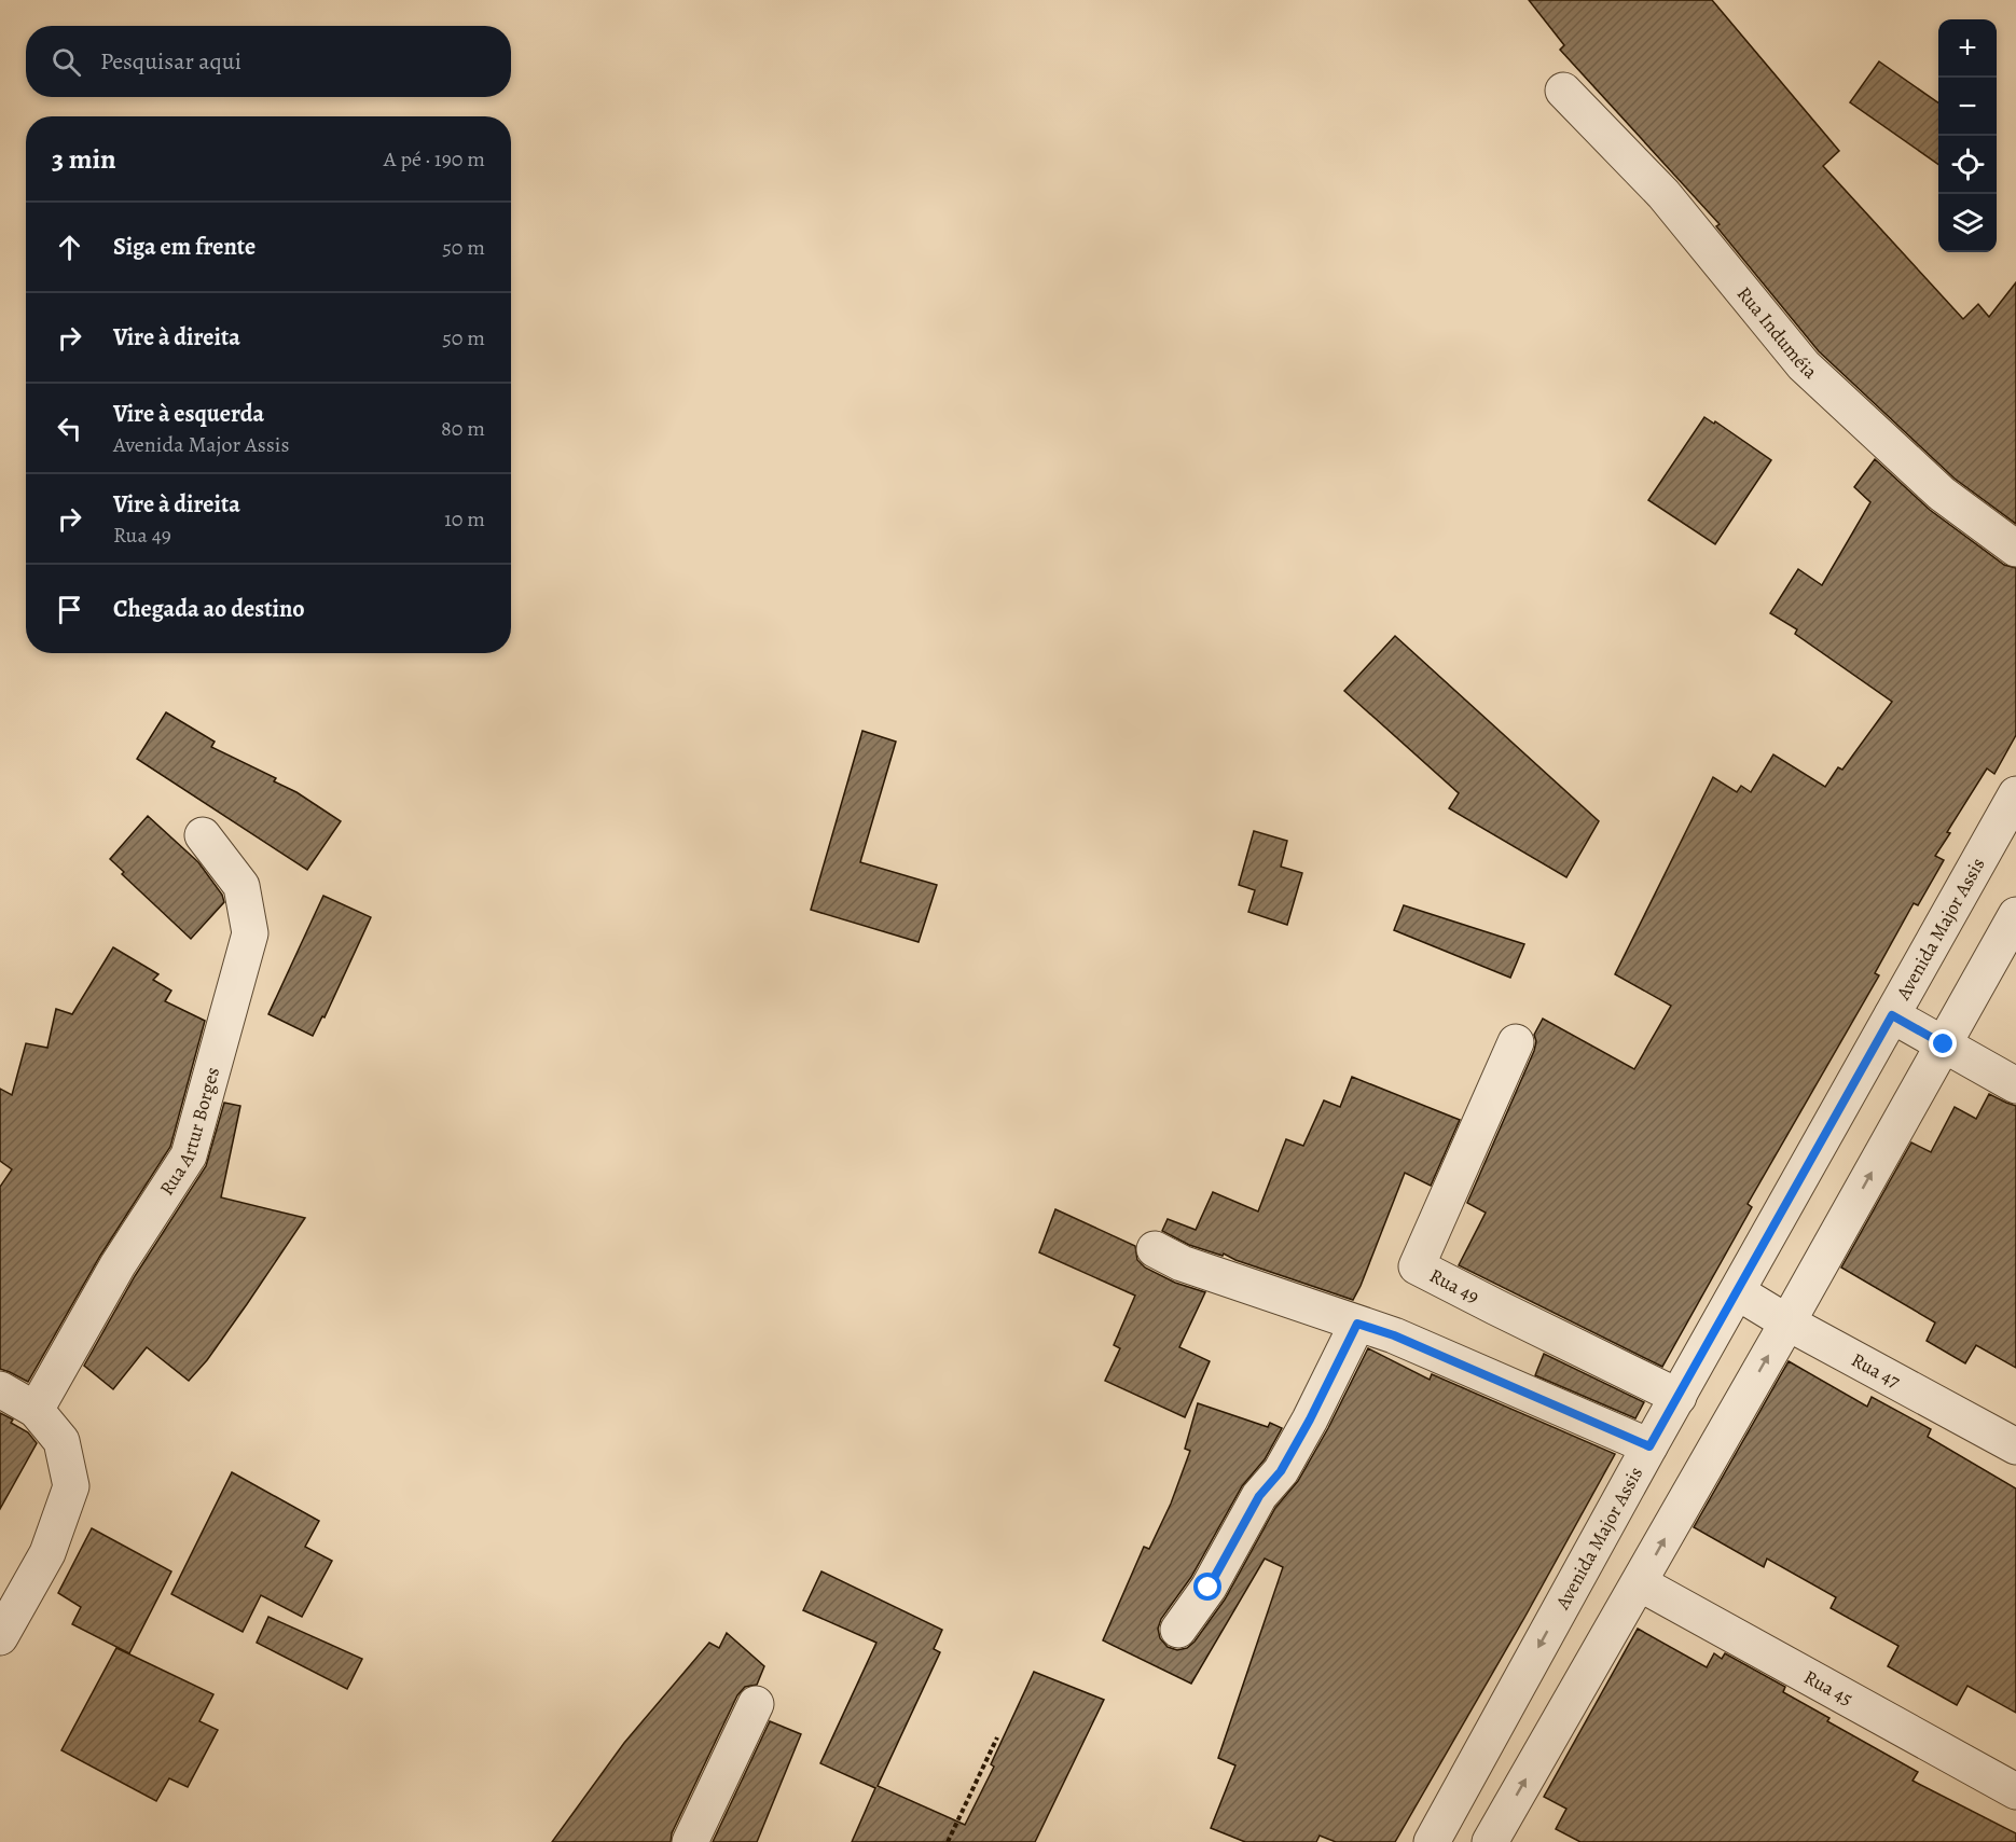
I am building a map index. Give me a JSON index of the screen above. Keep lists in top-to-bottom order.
{
  "streets": {
    "street": [
      "Rua Induméia",
      "Avenida Major Assis",
      "Rua Artur Borges",
      "Rua 49",
      "Rua 47",
      "Rua 45"
    ]
  },
  "crossings": [
    ["Avenida Major Assis", "Rua 49"],
    ["Avenida Major Assis", "Rua 47"]
  ],
  "page": {
    "map_buttons": ["+", "−"],
    "search": "Pesquisar aqui",
    "heading": ["3 min", "A pé · 190 m"],
    "list": [
      ["Siga em frente", "50 m"],
      ["Vire à direita", "50 m"],
      ["Vire à esquerda", "Avenida Major Assis", "80 m"],
      ["Vire à direita", "Rua 49", "10 m"],
      "Chegada ao destino"
    ]
  }
}
